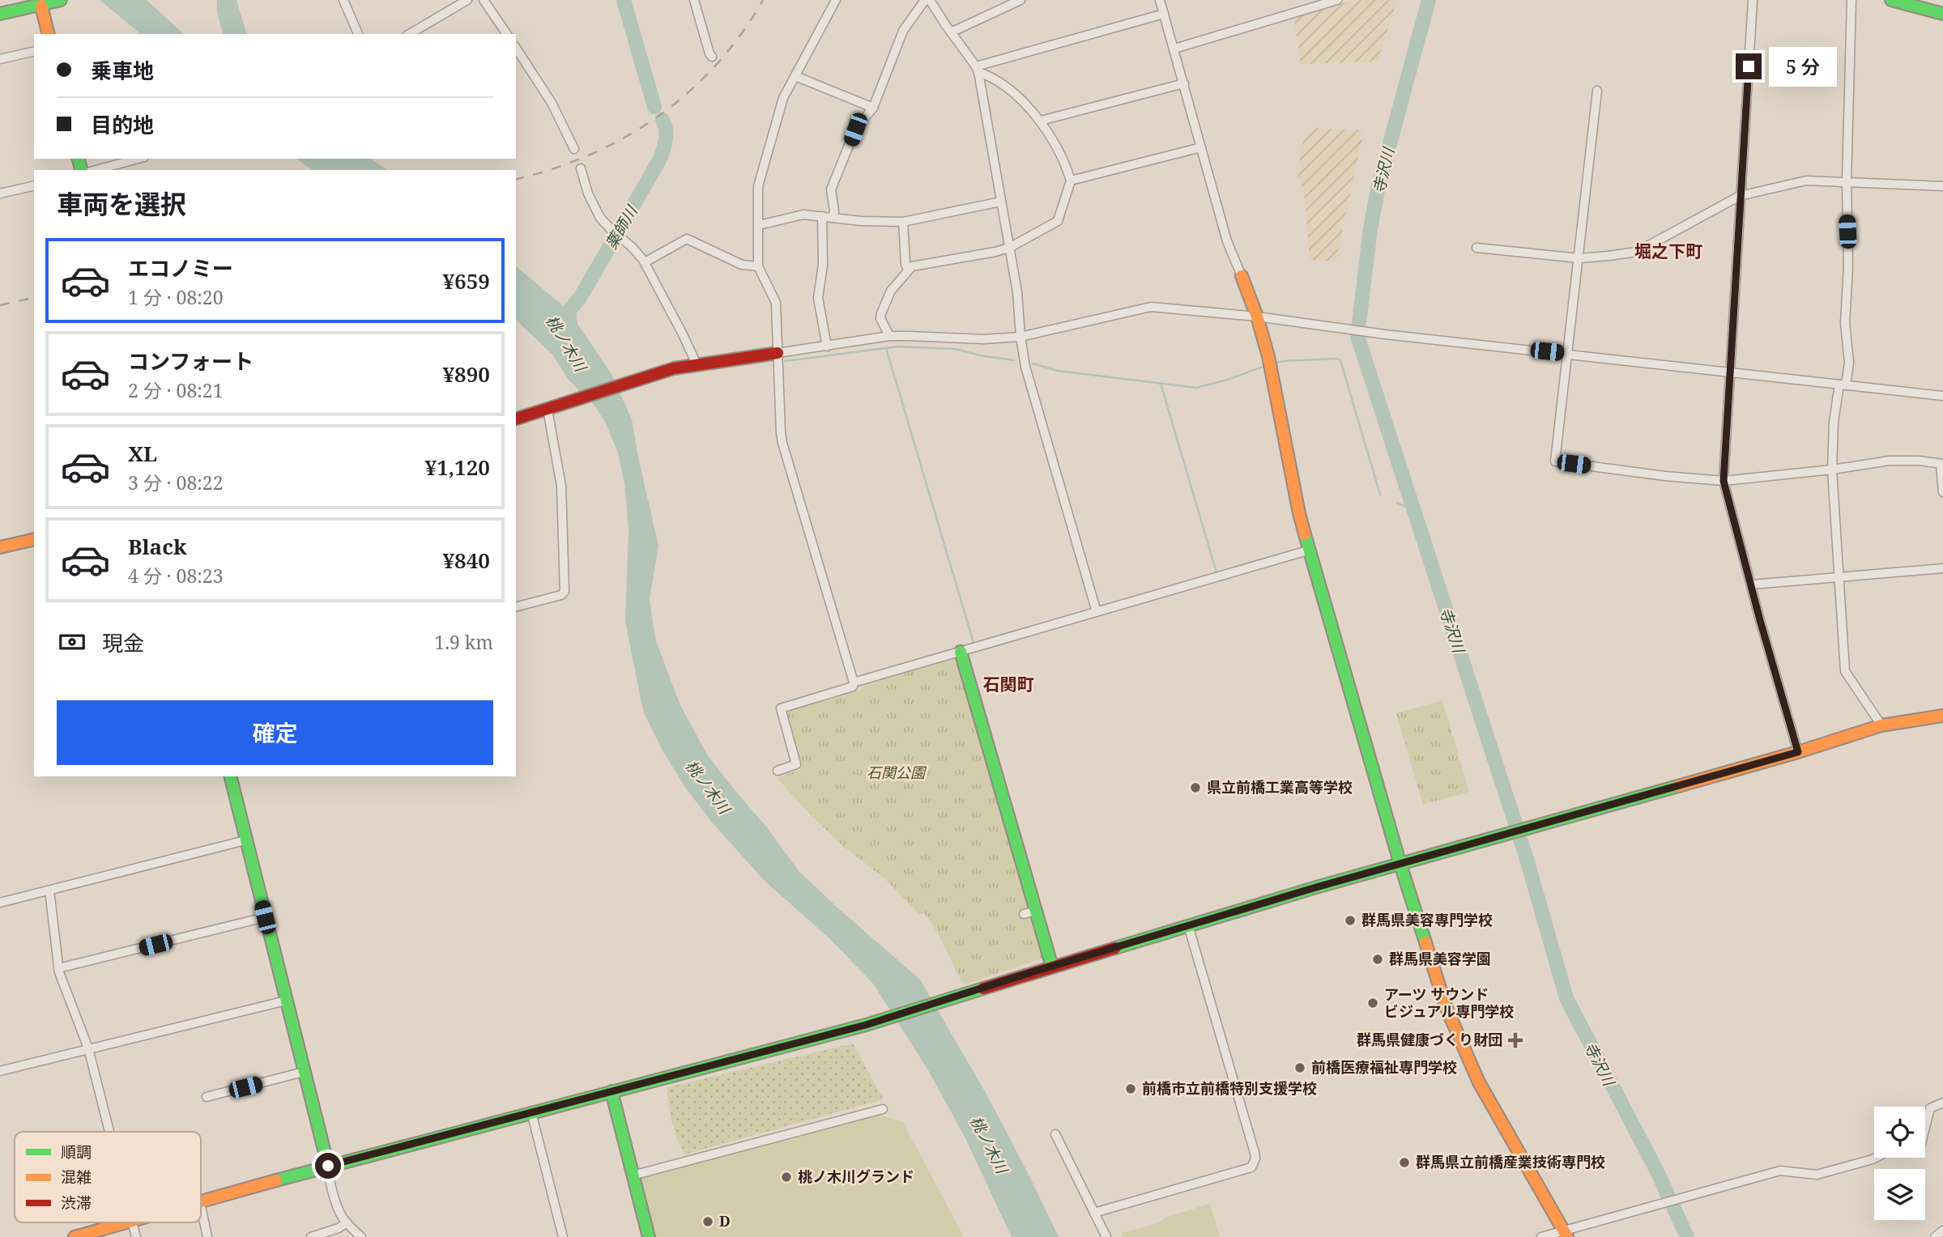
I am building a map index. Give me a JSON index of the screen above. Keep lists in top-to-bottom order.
{
  "districts": ["堀之下町", "石関町"],
  "water": ["寺沢川", "薬師川", "桃ノ木川"],
  "parks": ["石関公園"],
  "places": {
    "other": [
      "県立前橋工業高等学校",
      "群馬県美容専門学校",
      "群馬県美容学園",
      "アーツ サウンド ビジュアル専門学校",
      "前橋医療福祉専門学校",
      "前橋市立前橋特別支援学校",
      "群馬県立前橋産業技術専門校",
      "桃ノ木川グランド",
      "D"
    ],
    "health": ["群馬県健康づくり財団"]
  },
  "legend": ["順調", "混雑", "渋滞"],
  "page": {
    "banner": ["乗車地", "目的地"],
    "bubble": "5 分",
    "heading": "車両を選択",
    "list": [
      {
        "name": "エコノミー",
        "note": "1 分 · 08:20",
        "value": "¥659"
      },
      {
        "name": "コンフォート",
        "note": "2 分 · 08:21",
        "value": "¥890"
      },
      {
        "name": "XL",
        "note": "3 分 · 08:22",
        "value": "¥1,120"
      },
      {
        "name": "Black",
        "note": "4 分 · 08:23",
        "value": "¥840"
      }
    ],
    "pay": ["現金", "1.9 km"],
    "buttons": "確定"
  }
}
